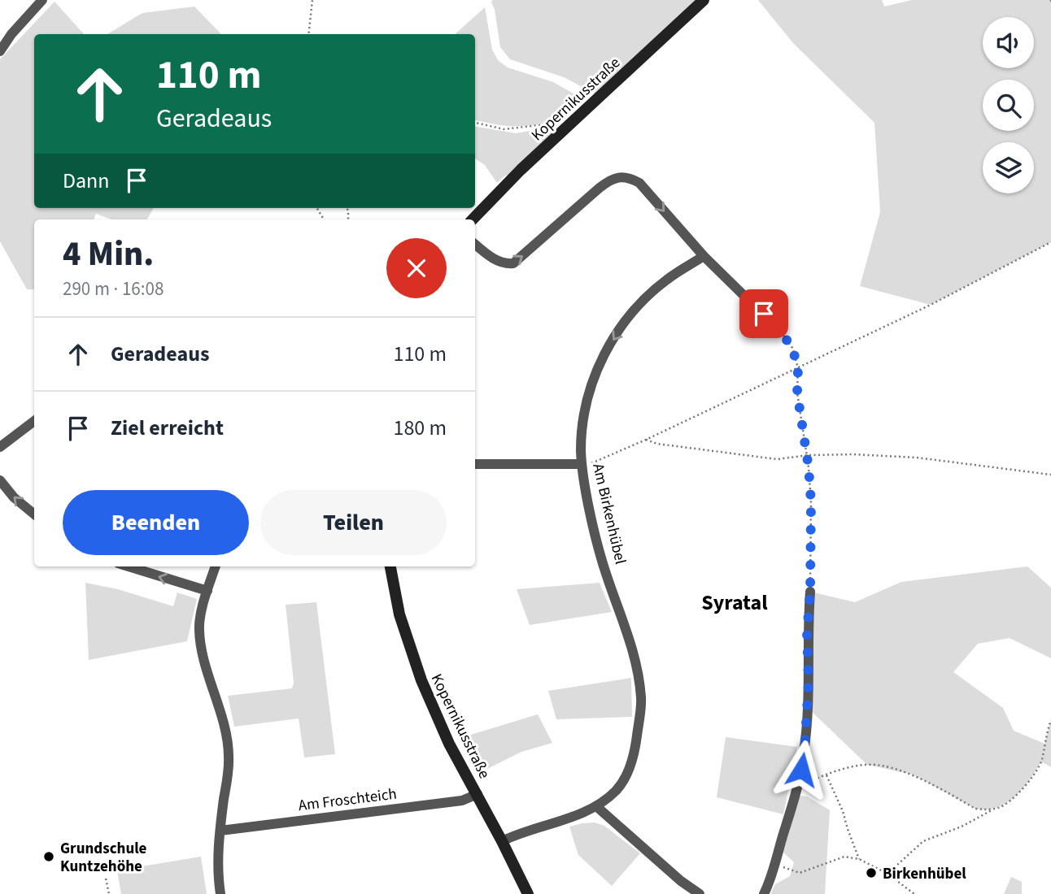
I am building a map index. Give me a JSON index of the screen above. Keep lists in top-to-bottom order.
{
  "streets": {
    "street": ["Kopernikusstraße", "Am Birkenhübel", "Am Froschteich"]
  },
  "crossings": [
    ["Kopernikusstraße", "Am Birkenhübel"],
    ["Kopernikusstraße", "Am Froschteich"]
  ],
  "districts": ["Syratal"],
  "places": ["Grundschule Kuntzehöhe", "Birkenhübel"],
  "page": {
    "turn": ["110 m", "Geradeaus"],
    "then": "Dann",
    "heading": ["4 Min.", "290 m · 16:08"],
    "list": [
      {
        "name": "Geradeaus",
        "value": "110 m"
      },
      {
        "name": "Ziel erreicht",
        "value": "180 m"
      }
    ],
    "buttons": ["Beenden", "Teilen"]
  }
}
